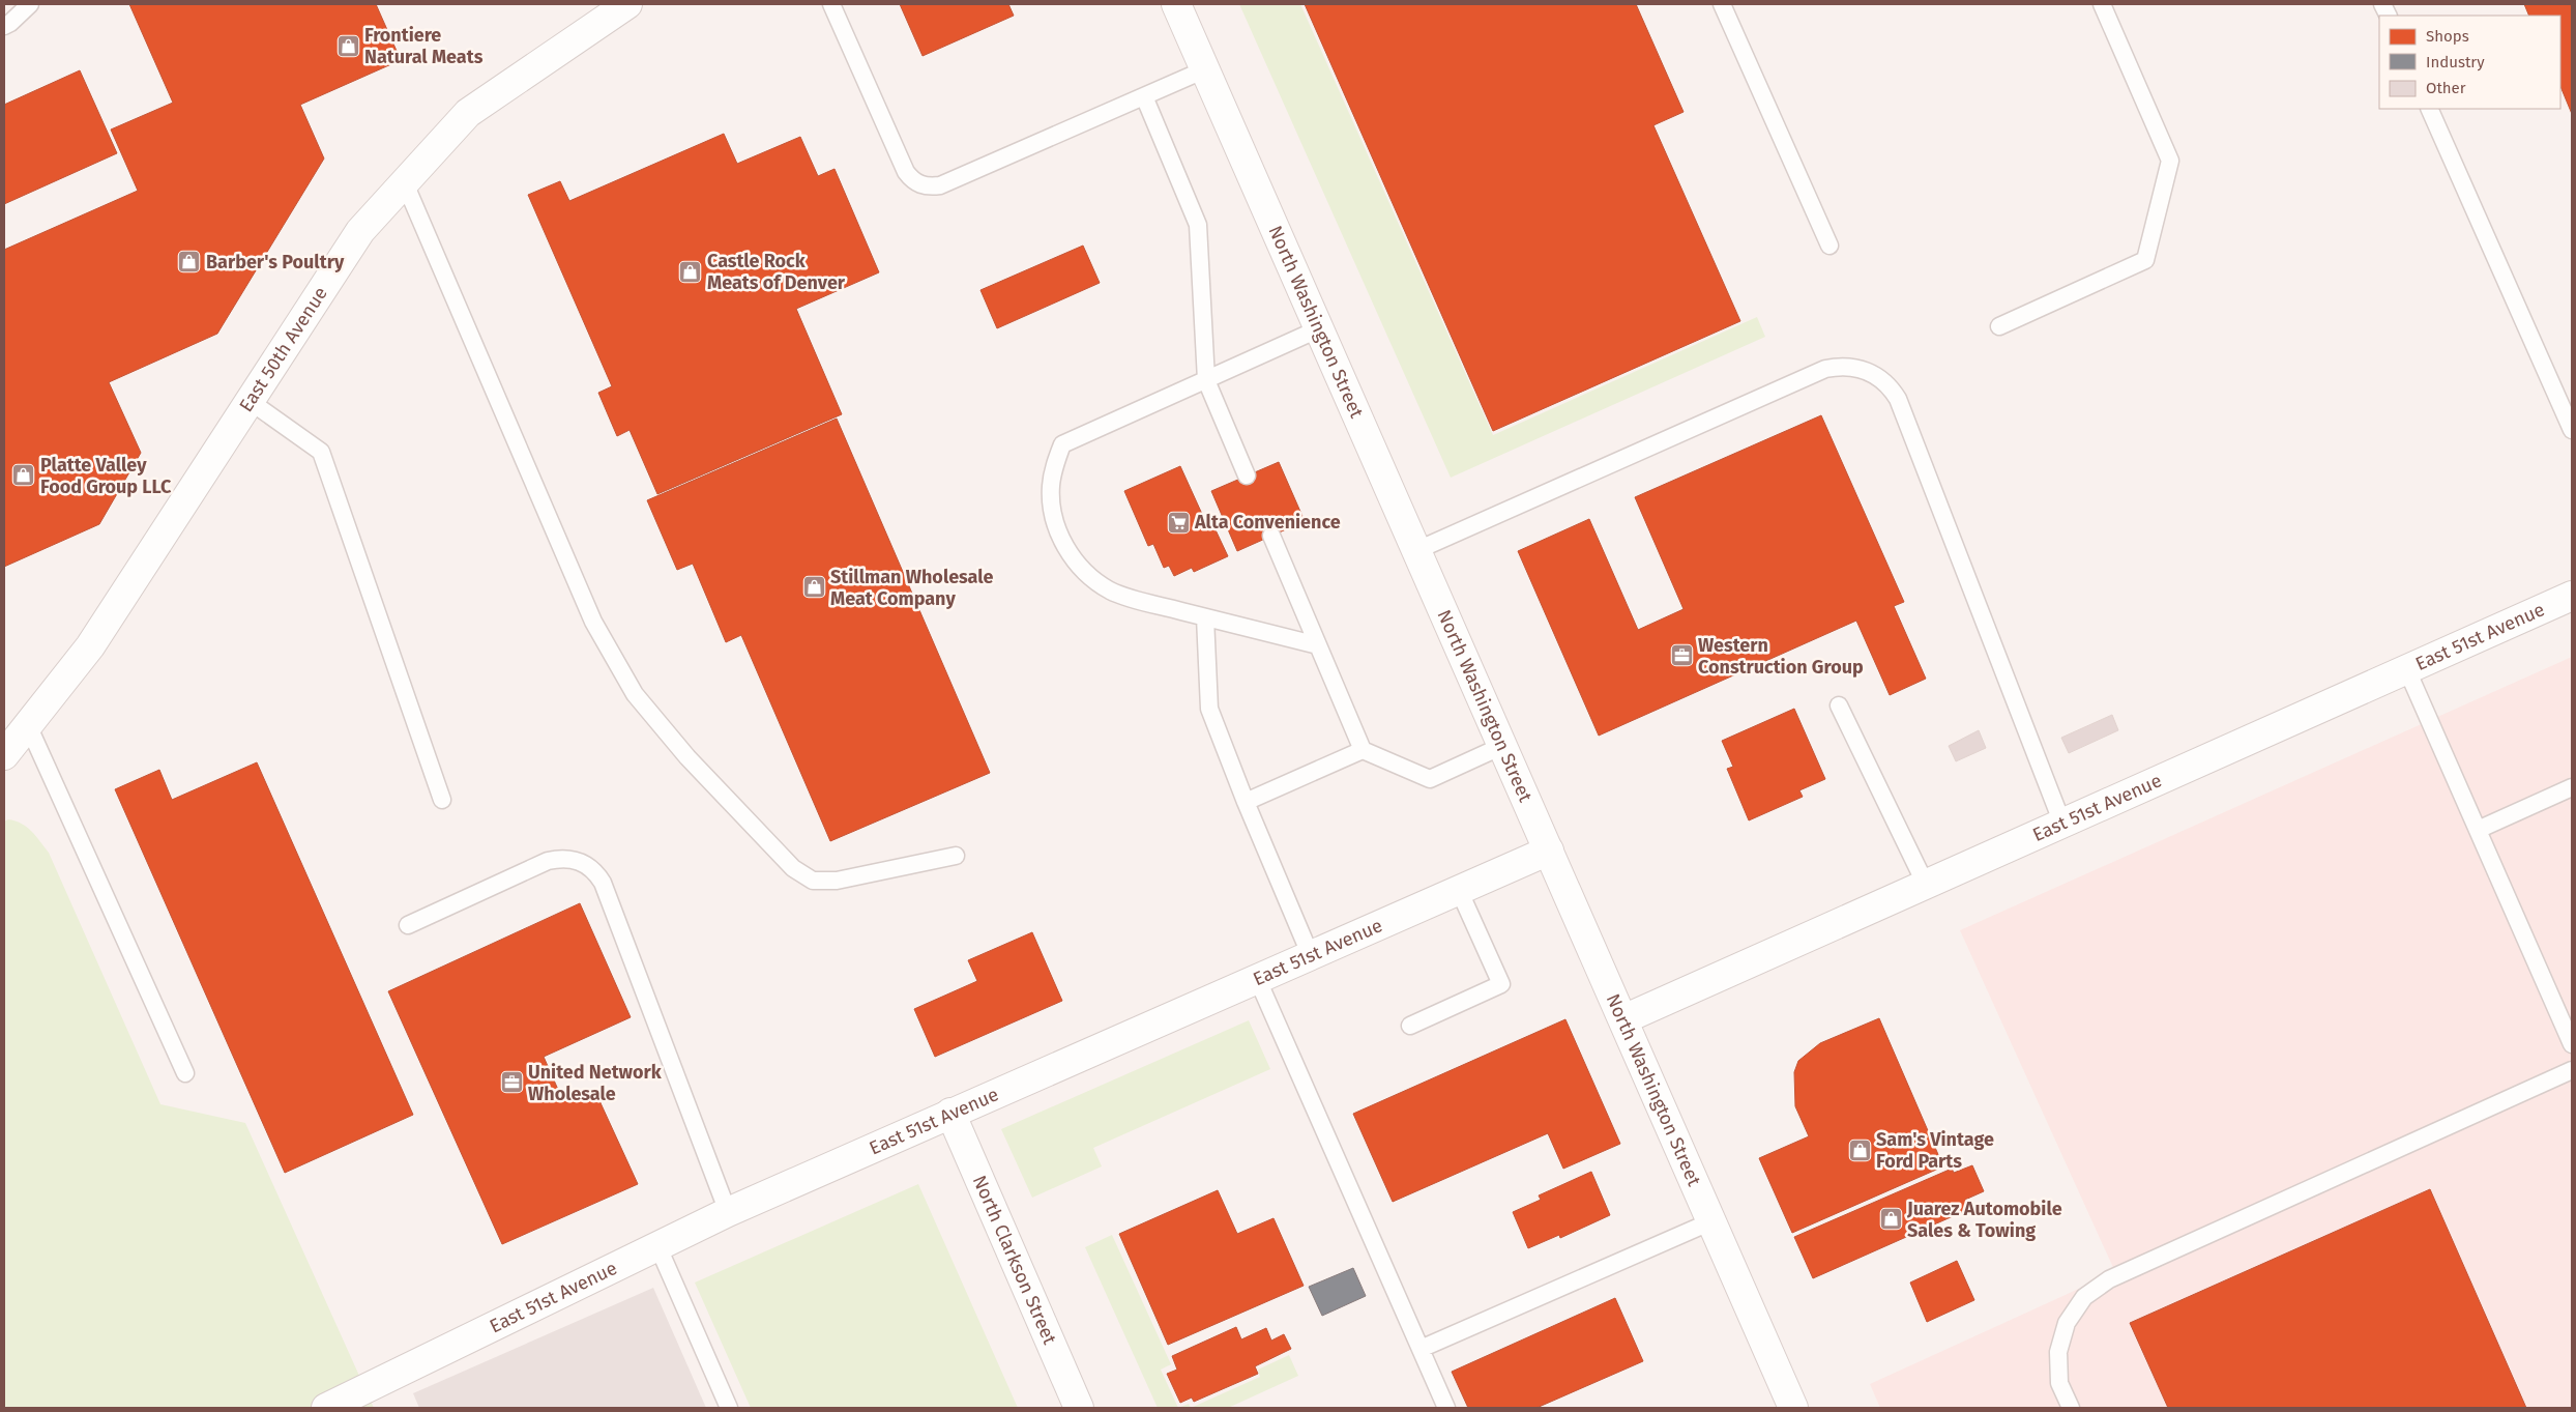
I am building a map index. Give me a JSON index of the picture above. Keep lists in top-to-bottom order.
{
  "streets": {
    "street": [
      "North Washington Street",
      "East 50th Avenue",
      "East 51st Avenue",
      "North Clarkson Street"
    ]
  },
  "crossings": [
    ["North Washington Street", "East 51st Avenue"],
    ["East 51st Avenue", "North Clarkson Street"]
  ],
  "places": {
    "shop": [
      "Frontiere Natural Meats",
      "Barber's Poultry",
      "Castle Rock Meats of Denver",
      "Platte Valley Food Group LLC",
      "Stillman Wholesale Meat Company",
      "Sam's Vintage Ford Parts",
      "Juarez Automobile Sales & Towing"
    ],
    "supermarket": ["Alta Convenience"],
    "office": ["Western Construction Group", "United Network Wholesale"]
  },
  "legend": ["Shops", "Industry", "Other"]
}
